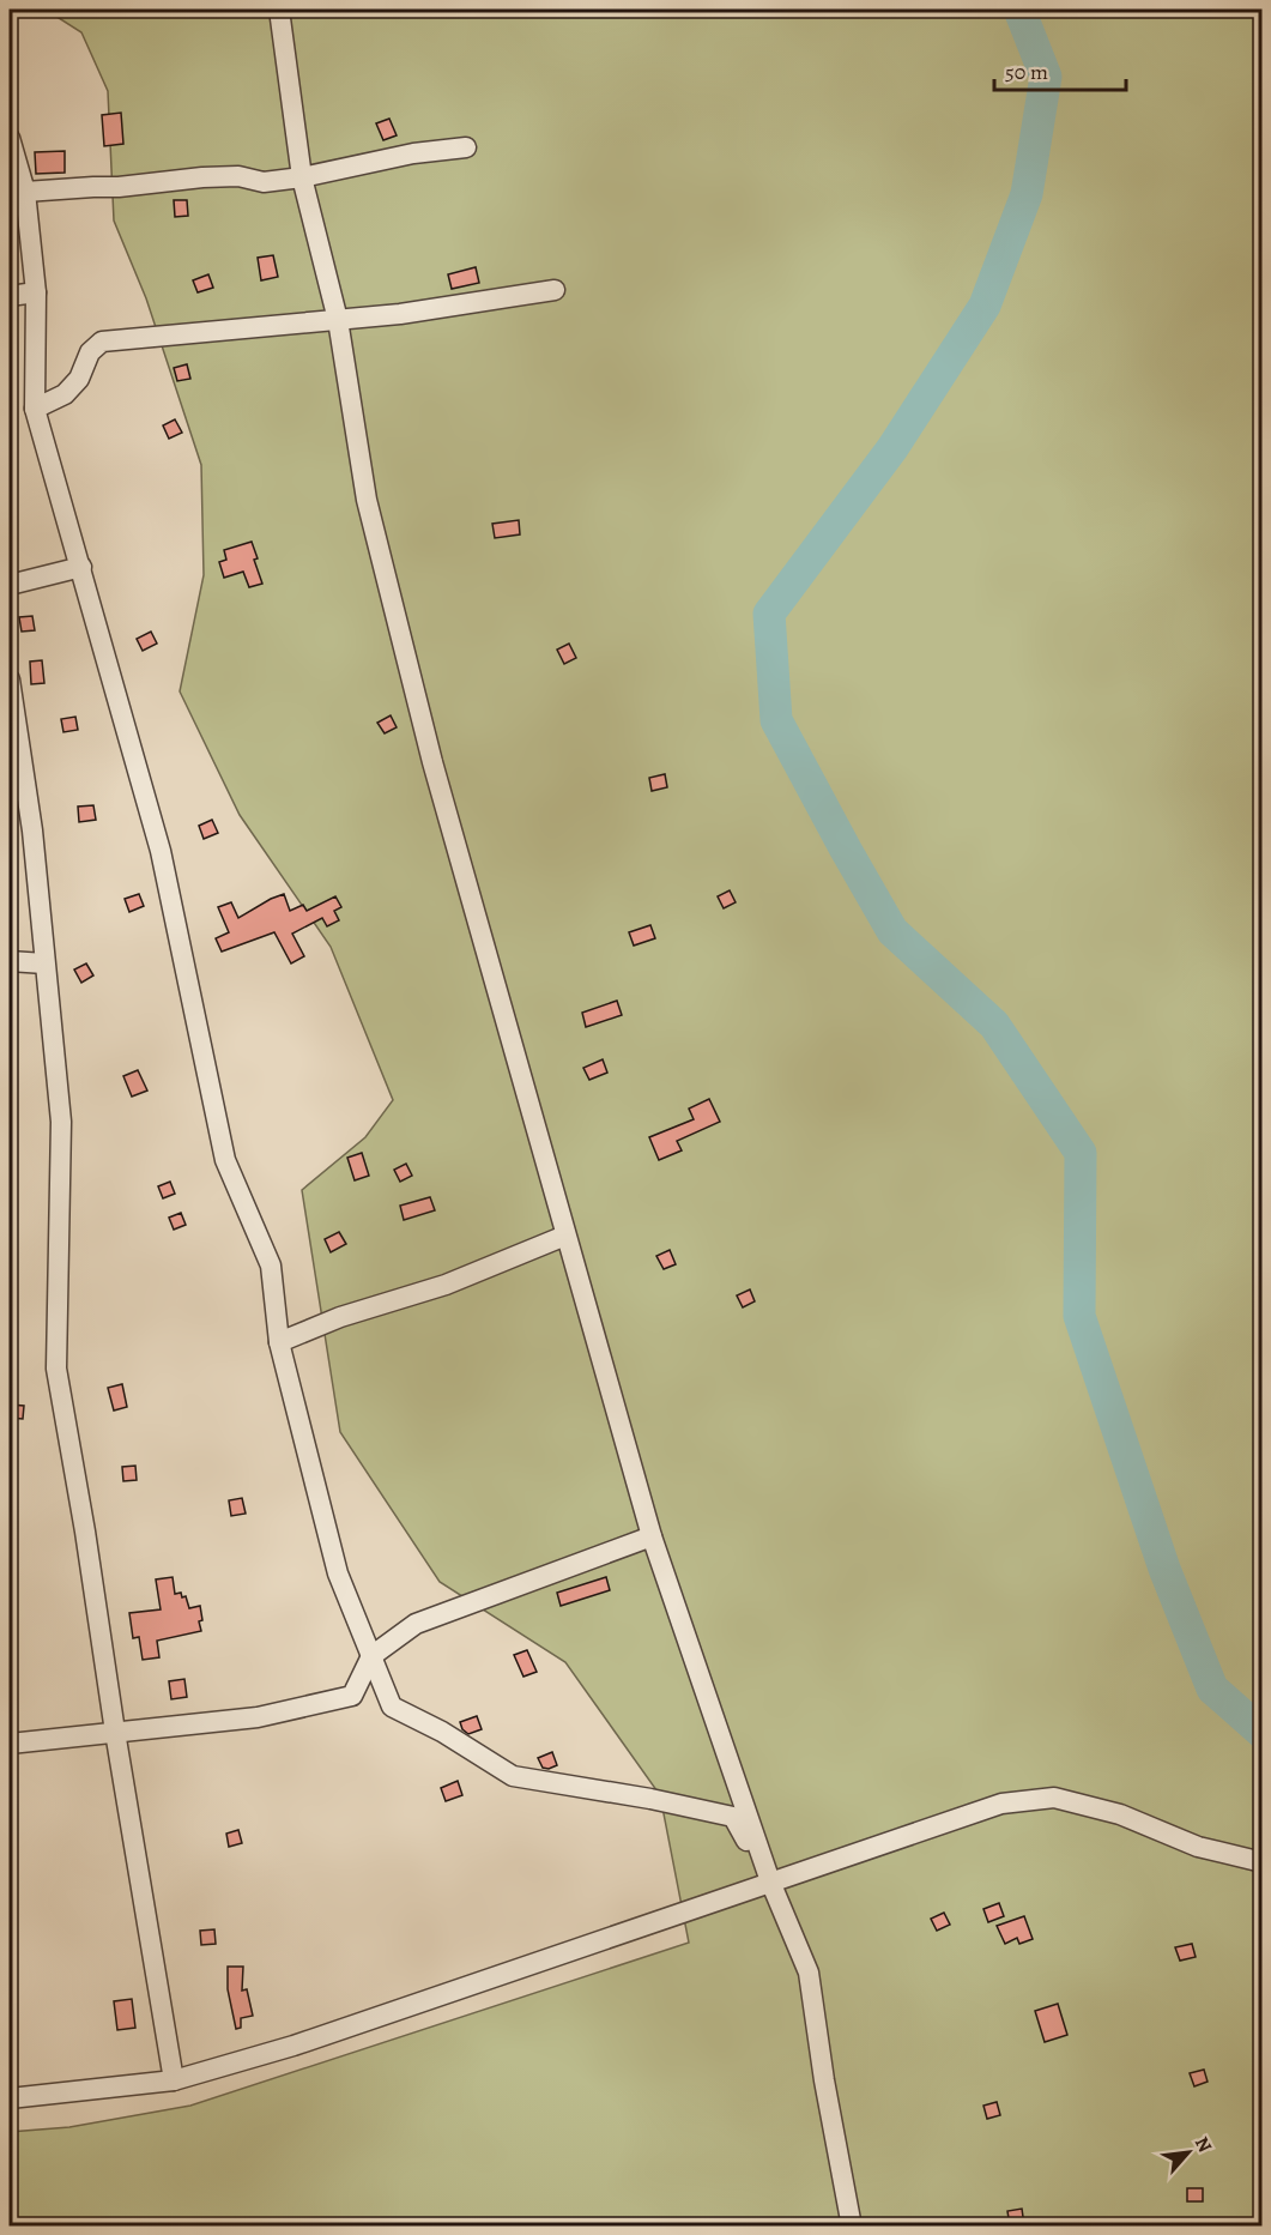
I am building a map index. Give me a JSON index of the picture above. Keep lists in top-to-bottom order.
{
  "scale_bar": "50 m",
  "north": "top right"
}
